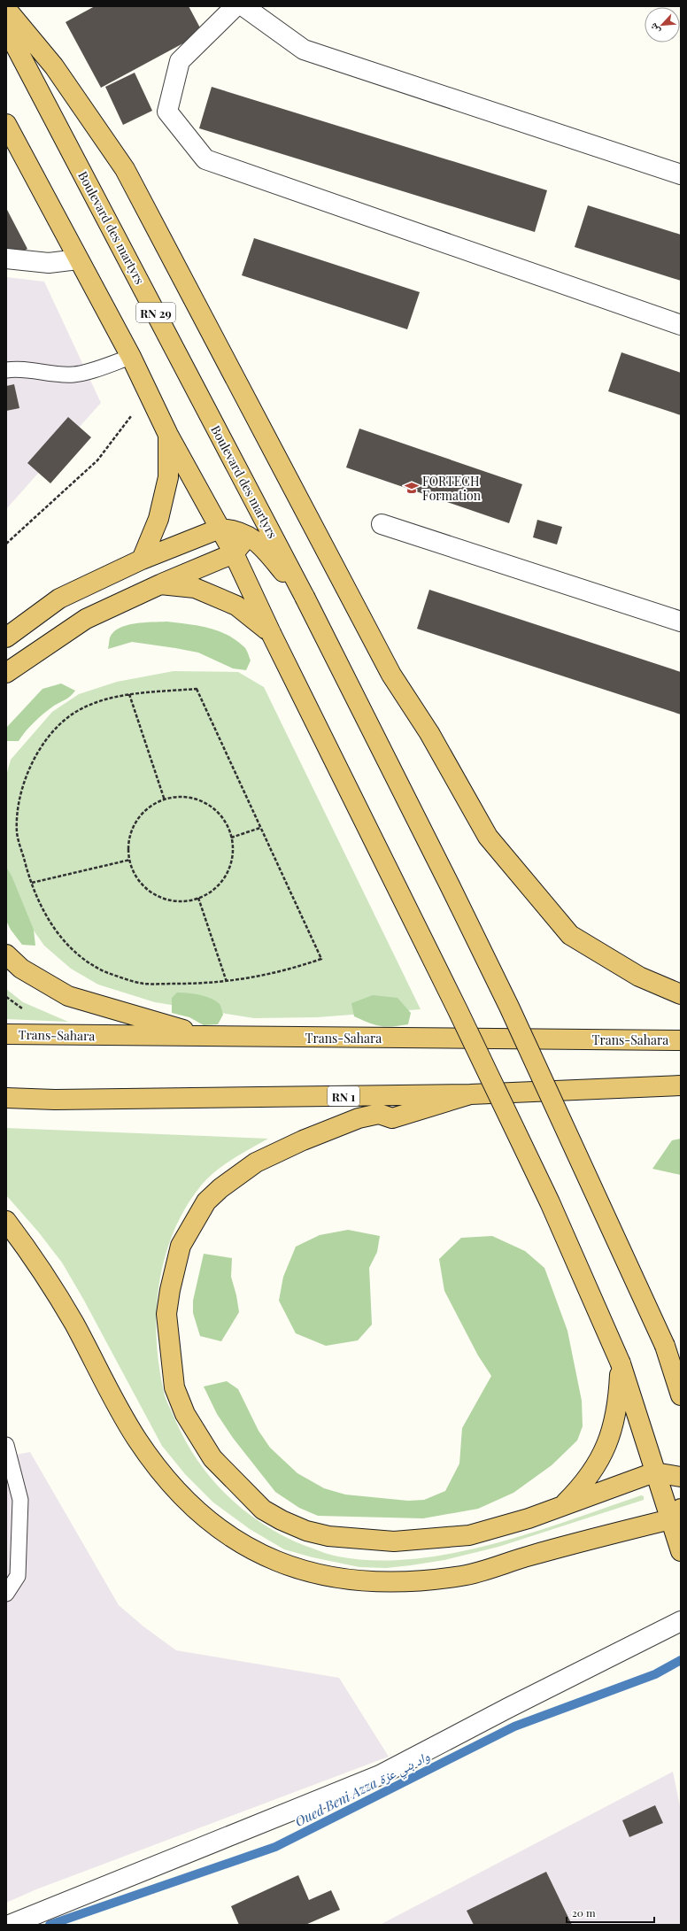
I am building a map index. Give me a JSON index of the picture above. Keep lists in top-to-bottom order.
{
  "streets": {
    "highway": [
      "Boulevard des martyrs",
      "RN 29",
      "Trans-Sahara",
      "RN 1"
    ]
  },
  "water": ["Oued Beni Azza واد بني عزة"],
  "places": {
    "school or university": ["FORTECH Formation"]
  },
  "scale_bar": "20 m",
  "north": "bottom left"
}
